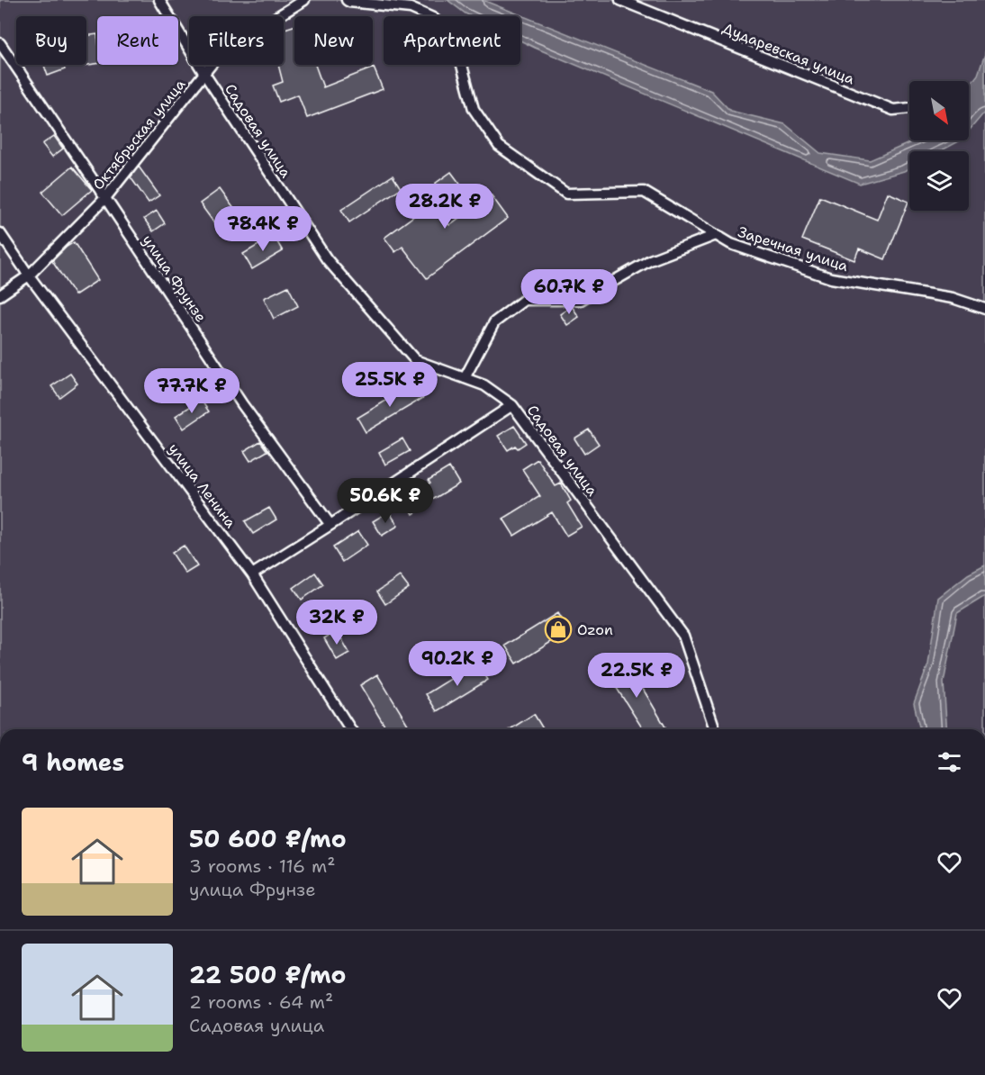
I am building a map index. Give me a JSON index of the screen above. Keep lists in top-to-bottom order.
{
  "streets": {
    "street": [
      "Дударевская улица",
      "Садовая улица",
      "Октябрьская улица",
      "Заречная улица",
      "улица Фрунзе",
      "улица Ленина"
    ]
  },
  "crossings": [
    ["Садовая улица", "Октябрьская улица"],
    ["Октябрьская улица", "улица Фрунзе"],
    ["Октябрьская улица", "улица Ленина"]
  ],
  "places": {
    "shop": ["Ozon"]
  },
  "north": "bottom right",
  "page": {
    "chip": [
      "Buy",
      "Rent",
      "Filters",
      "New",
      "Apartment"
    ],
    "price": [
      "28.2K ₽",
      "78.4K ₽",
      "60.7K ₽",
      "25.5K ₽",
      "77.7K ₽",
      "50.6K ₽",
      "32K ₽",
      "90.2K ₽",
      "22.5K ₽"
    ],
    "heading": "9 homes",
    "list": [
      {
        "name": "50 600 ₽/mo",
        "note": "3 rooms · 116 m² · улица Фрунзе"
      },
      {
        "name": "22 500 ₽/mo",
        "note": "2 rooms · 64 m² · Садовая улица"
      }
    ]
  }
}
